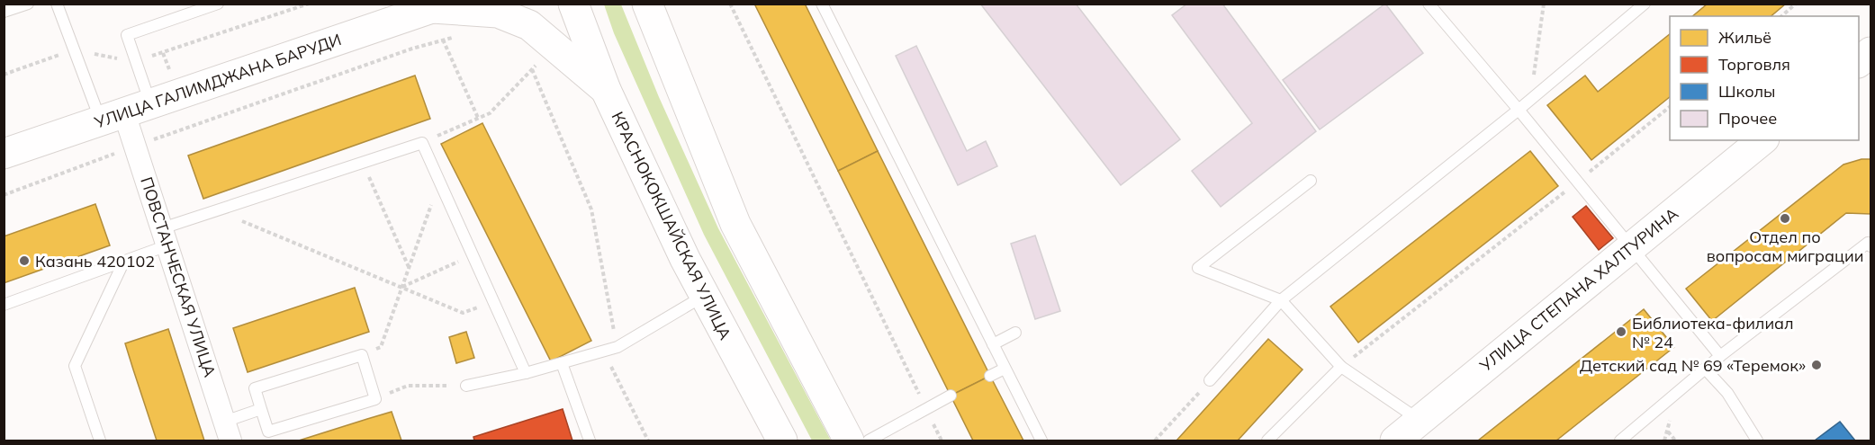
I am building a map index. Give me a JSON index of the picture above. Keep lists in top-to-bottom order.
{
  "streets": {
    "street": [
      "УЛИЦА ГАЛИМДЖАНА БАРУДИ",
      "КРАСНОКОКШАЙСКАЯ УЛИЦА",
      "ПОВСТАНЧЕСКАЯ УЛИЦА",
      "УЛИЦА СТЕПАНА ХАЛТУРИНА"
    ]
  },
  "crossings": [
    ["УЛИЦА ГАЛИМДЖАНА БАРУДИ", "КРАСНОКОКШАЙСКАЯ УЛИЦА"],
    ["УЛИЦА ГАЛИМДЖАНА БАРУДИ", "ПОВСТАНЧЕСКАЯ УЛИЦА"]
  ],
  "places": [
    "Отдел по вопросам миграции",
    "Казань 420102",
    "Библиотека-филиал № 24",
    "Детский сад № 69 «Теремок»"
  ],
  "legend": [
    "Жильё",
    "Торговля",
    "Школы",
    "Прочее"
  ]
}
